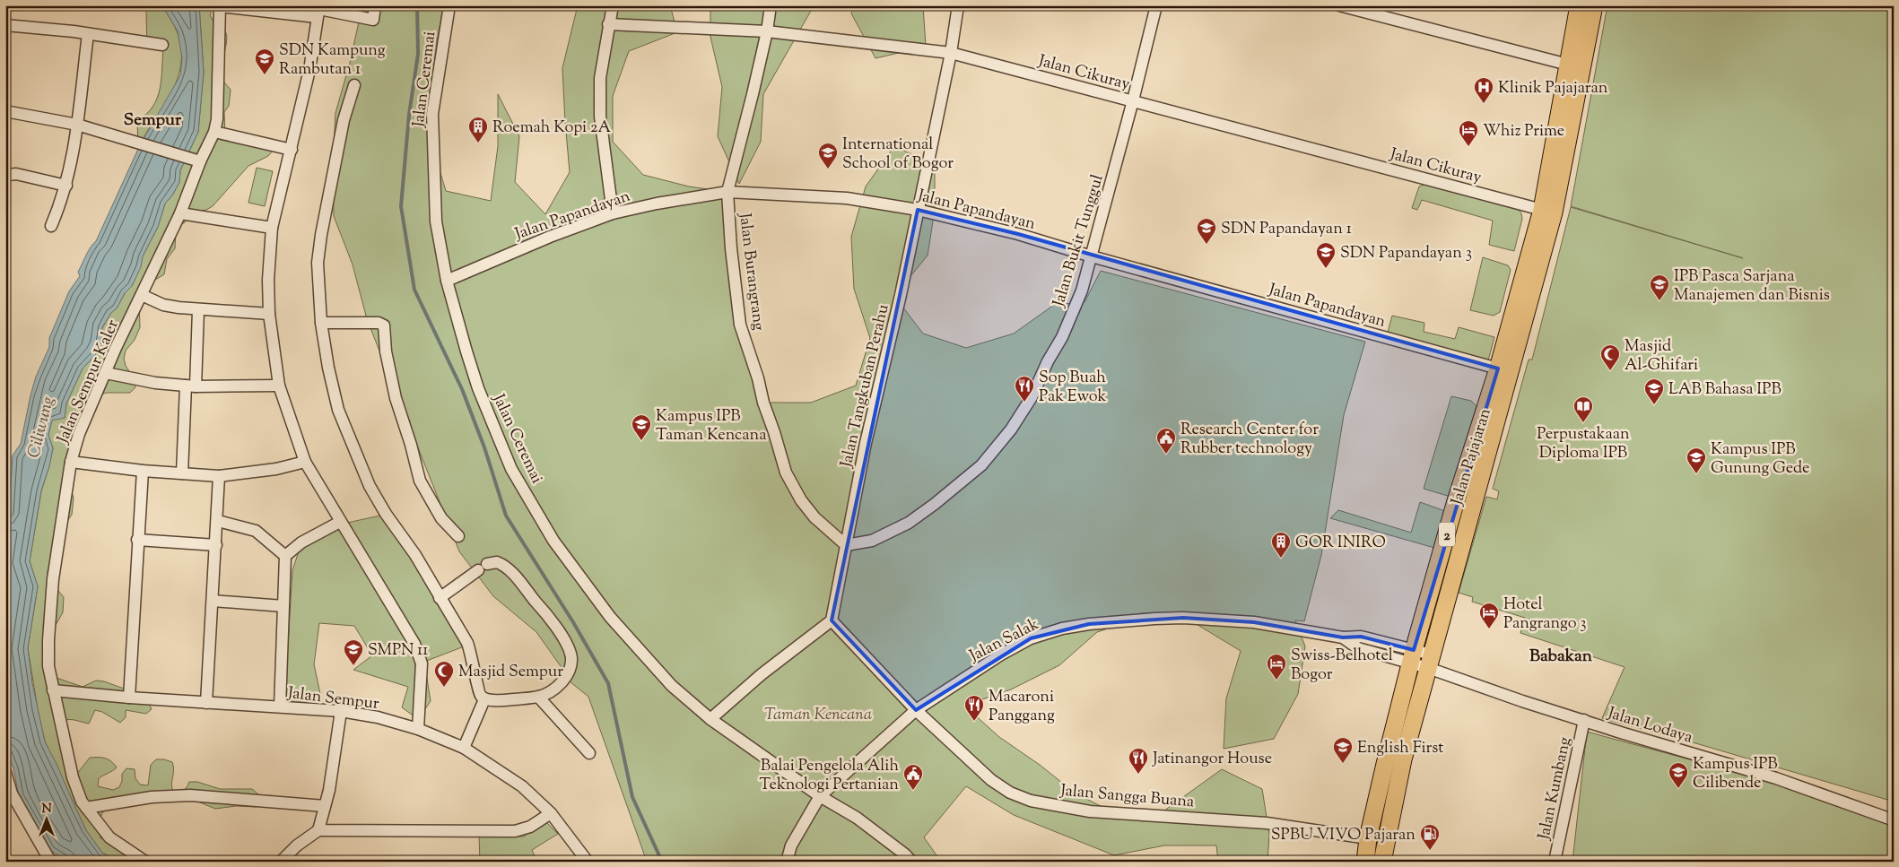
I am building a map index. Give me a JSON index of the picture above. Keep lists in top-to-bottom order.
{
  "streets": {
    "highway": ["Jalan Pajajaran", "2"],
    "street": [
      "Jalan Cikuray",
      "Jalan Ceremai",
      "Jalan Papandayan",
      "Jalan Bukit Tunggul",
      "Jalan Burangrang",
      "Jalan Sempur Kaler",
      "Jalan Tangkuban Perahu",
      "Jalan Salak",
      "Jalan Sempur",
      "Jalan Lodaya",
      "Jalan Kumbang",
      "Jalan Sangga Buana"
    ]
  },
  "crossings": [
    ["Jalan Cikuray", "Jalan Bukit Tunggul"],
    ["Jalan Cikuray", "Jalan Burangrang"],
    ["Jalan Cikuray", "Jalan Tangkuban Perahu"],
    ["Jalan Cikuray", "Jalan Pajajaran"],
    ["Jalan Cikuray", "2"],
    ["Jalan Ceremai", "Jalan Papandayan"],
    ["Jalan Ceremai", "Jalan Salak"],
    ["Jalan Papandayan", "Jalan Bukit Tunggul"],
    ["Jalan Papandayan", "Jalan Burangrang"],
    ["Jalan Papandayan", "Jalan Tangkuban Perahu"],
    ["Jalan Papandayan", "Jalan Pajajaran"],
    ["Jalan Bukit Tunggul", "Jalan Burangrang"],
    ["Jalan Bukit Tunggul", "Jalan Tangkuban Perahu"],
    ["Jalan Burangrang", "Jalan Tangkuban Perahu"],
    ["Jalan Sempur Kaler", "Jalan Sempur"],
    ["Jalan Tangkuban Perahu", "Jalan Sangga Buana"],
    ["Jalan Pajajaran", "2"],
    ["Jalan Pajajaran", "Jalan Salak"],
    ["Jalan Pajajaran", "Jalan Lodaya"],
    ["Jalan Pajajaran", "Jalan Sangga Buana"],
    ["Jalan Salak", "Jalan Lodaya"],
    ["Jalan Salak", "Jalan Sangga Buana"],
    ["Jalan Lodaya", "Jalan Kumbang"]
  ],
  "districts": ["Sempur", "Babakan"],
  "water": ["Ciliwung"],
  "parks": ["Taman Kencana"],
  "places": {
    "school or university": [
      "SDN Kampung Rambutan 1",
      "International School of Bogor",
      "SDN Papandayan 1",
      "SDN Papandayan 3",
      "IPB Pasca Sarjana Manajemen dan Bisnis",
      "LAB Bahasa IPB",
      "Kampus IPB Taman Kencana",
      "Kampus IPB Gunung Gede",
      "SMPN 11",
      "English First",
      "Kampus IPB Cilibende"
    ],
    "hospital": ["Klinik Pajajaran"],
    "building": ["Roemah Kopi 2A", "GOR INIRO"],
    "hotel": ["Whiz Prime", "Hotel Pangrango 3", "Swiss-Belhotel Bogor"],
    "mosque": ["Masjid Al-Ghifari", "Masjid Sempur"],
    "restaurant": ["Sop Buah Pak Ewok", "Macaroni Panggang", "Jatinangor House"],
    "library": ["Perpustakaan Diploma IPB"],
    "public building": ["Research Center for Rubber technology", "Balai Pengelola Alih Teknologi Pertanian"],
    "fuel station": ["SPBU VIVO Pajaran"]
  },
  "north": "top"
}
